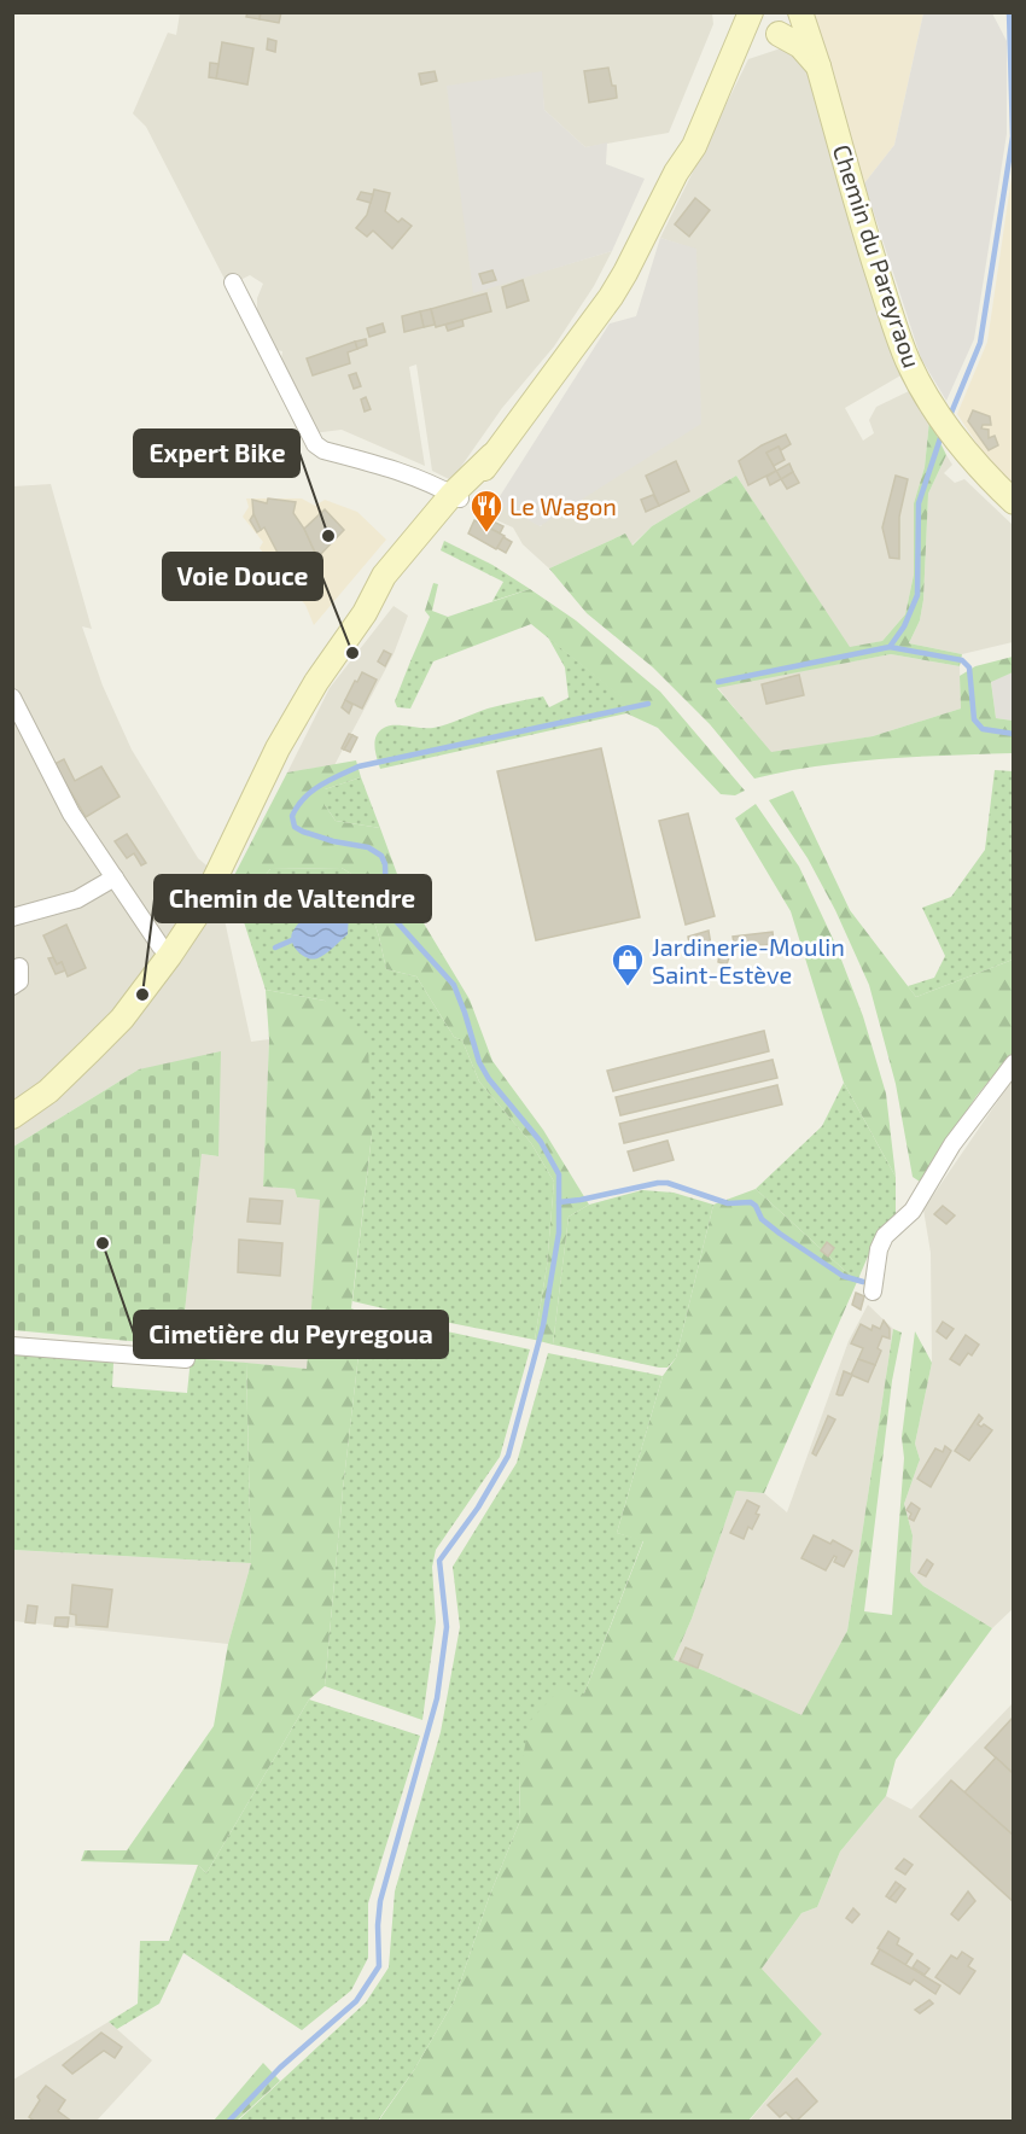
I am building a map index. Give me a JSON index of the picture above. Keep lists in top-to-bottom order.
{
  "streets": {
    "main road": ["Chemin du Pareyraou"]
  },
  "places": {
    "restaurant": ["Le Wagon"],
    "other": [
      "Expert Bike",
      "Voie Douce",
      "Chemin de Valtendre",
      "Cimetière du Peyregoua"
    ],
    "shop": ["Jardinerie-Moulin Saint-Estève"]
  }
}
